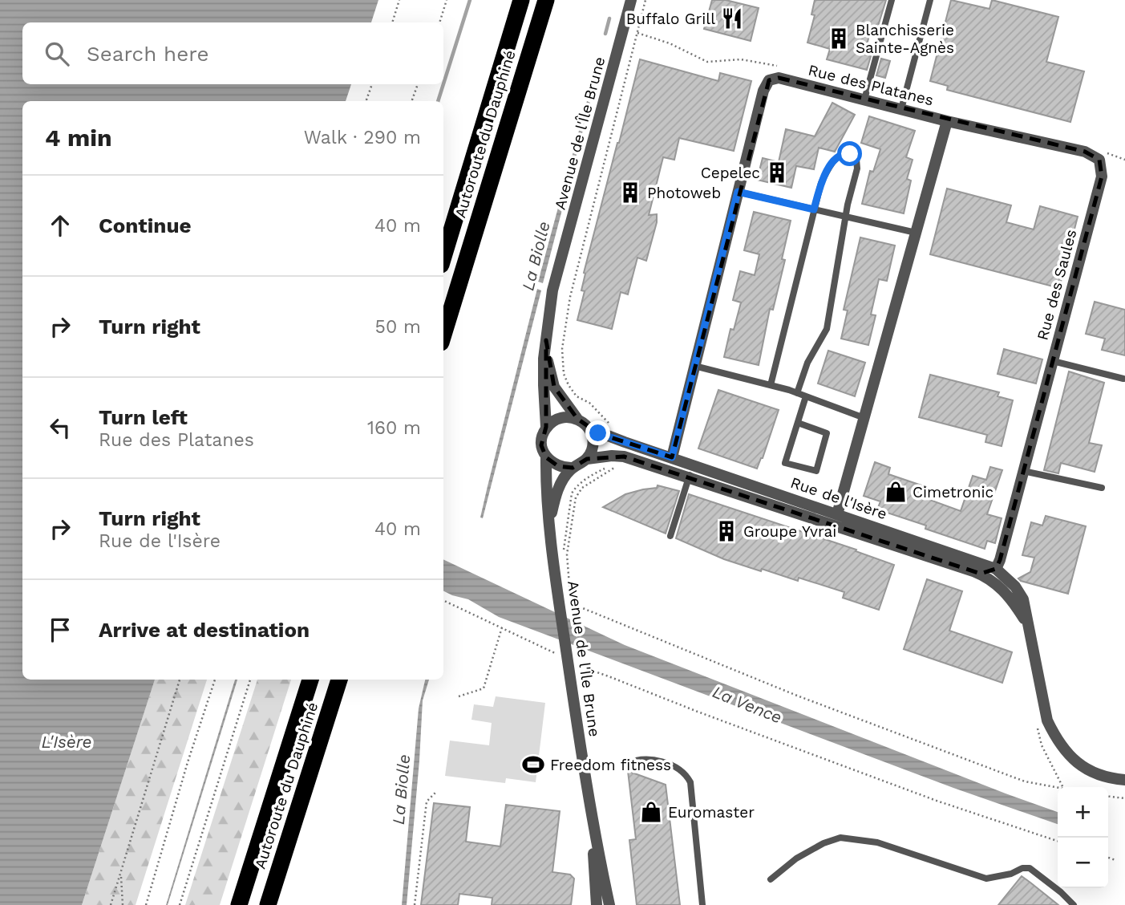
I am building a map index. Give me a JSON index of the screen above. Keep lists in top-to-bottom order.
{
  "streets": {
    "highway": ["Autoroute du Dauphiné"],
    "street": [
      "Rue des Platanes",
      "Avenue de l'Île Brune",
      "Rue des Saules",
      "Rue de l'Isère"
    ]
  },
  "crossings": [
    ["Rue des Platanes", "Rue des Saules"],
    ["Rue des Platanes", "Rue de l'Isère"],
    ["Avenue de l'Île Brune", "Rue de l'Isère"],
    ["Rue des Saules", "Rue de l'Isère"]
  ],
  "water": ["La Biolle", "La Vence", "L'Isère"],
  "places": {
    "restaurant": ["Buffalo Grill"],
    "building": [
      "Blanchisserie Sainte-Agnès",
      "Cepelec",
      "Photoweb",
      "Groupe Yvrai"
    ],
    "shop": ["Cimetronic", "Euromaster"],
    "sports": ["Freedom fitness"]
  },
  "page": {
    "search": "Search here",
    "heading": ["4 min", "Walk · 290 m"],
    "list": [
      ["Continue", "40 m"],
      ["Turn right", "50 m"],
      ["Turn left", "Rue des Platanes", "160 m"],
      ["Turn right", "Rue de l'Isère", "40 m"],
      "Arrive at destination"
    ],
    "map_buttons": ["+", "−"]
  }
}
